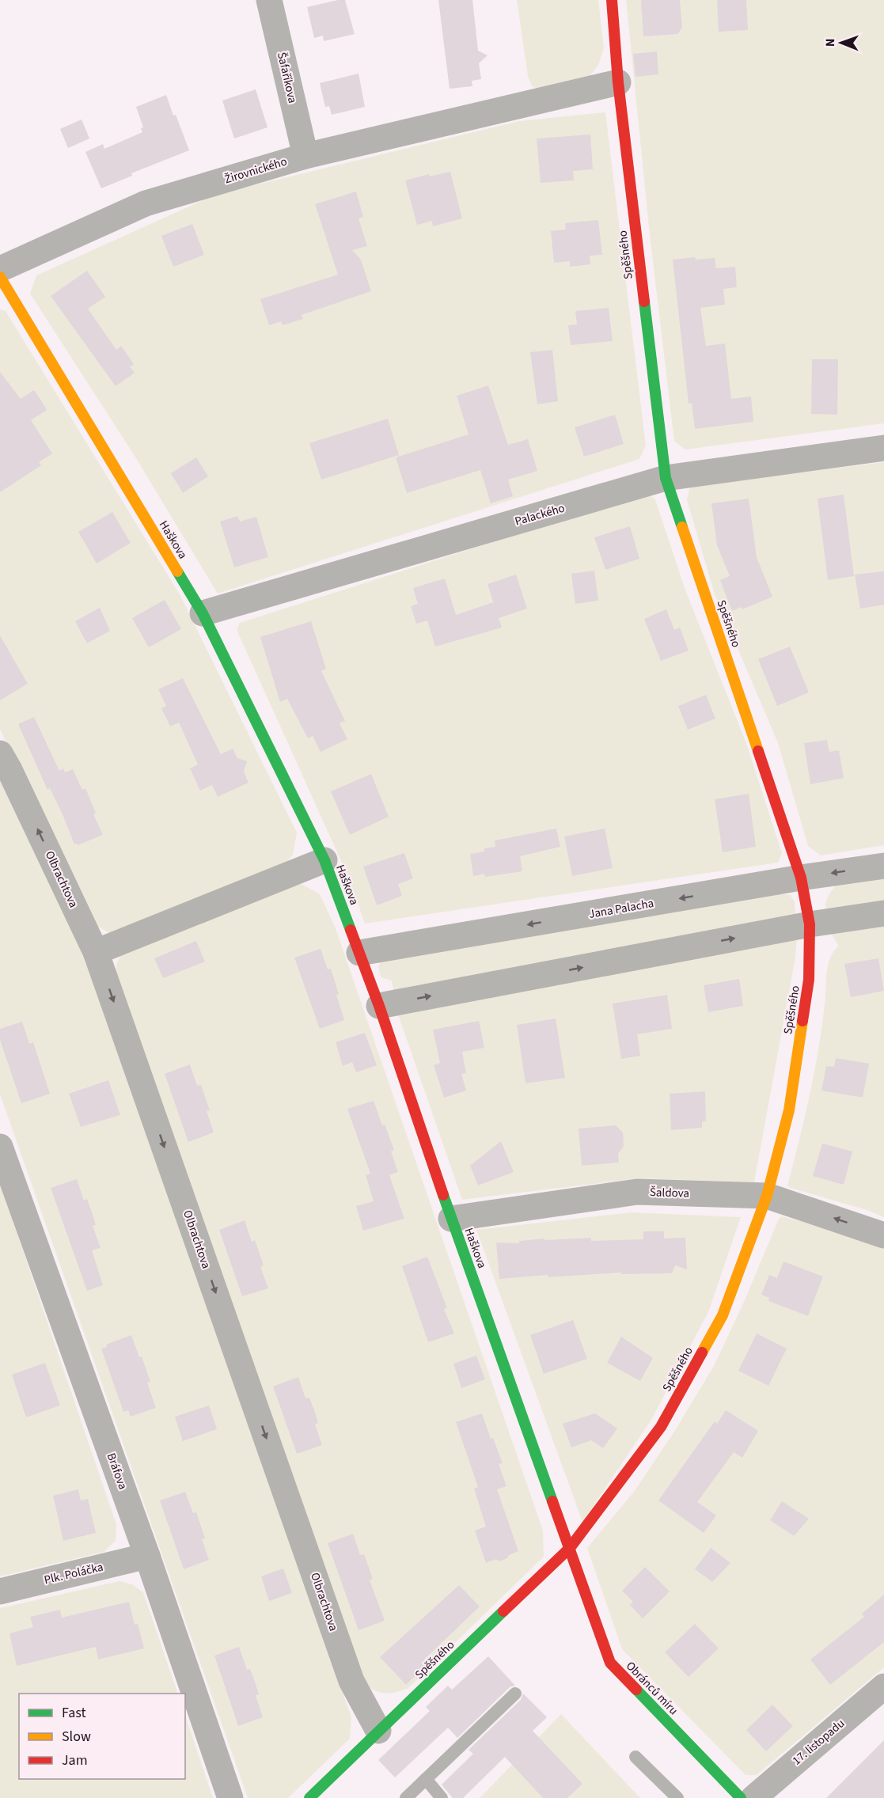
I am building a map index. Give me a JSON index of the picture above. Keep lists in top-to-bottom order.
{
  "streets": {
    "street": [
      "Šafaříkova",
      "Žirovnického",
      "Spěšného",
      "Palackého",
      "Haškova",
      "Olbrachtova",
      "Jana Palacha",
      "Šaldova",
      "Bráfova",
      "Plk. Poláčka",
      "Obránců míru",
      "17. listopadu"
    ]
  },
  "crossings": [
    ["Šafaříkova", "Žirovnického"],
    ["Žirovnického", "Spěšného"],
    ["Spěšného", "Palackého"],
    ["Spěšného", "Haškova"],
    ["Spěšného", "Olbrachtova"],
    ["Spěšného", "Jana Palacha"],
    ["Spěšného", "Šaldova"],
    ["Spěšného", "Obránců míru"],
    ["Palackého", "Haškova"],
    ["Haškova", "Jana Palacha"],
    ["Haškova", "Šaldova"],
    ["Haškova", "Obránců míru"],
    ["Bráfova", "Plk. Poláčka"]
  ],
  "legend": ["Fast", "Slow", "Jam"],
  "north": "left"
}
